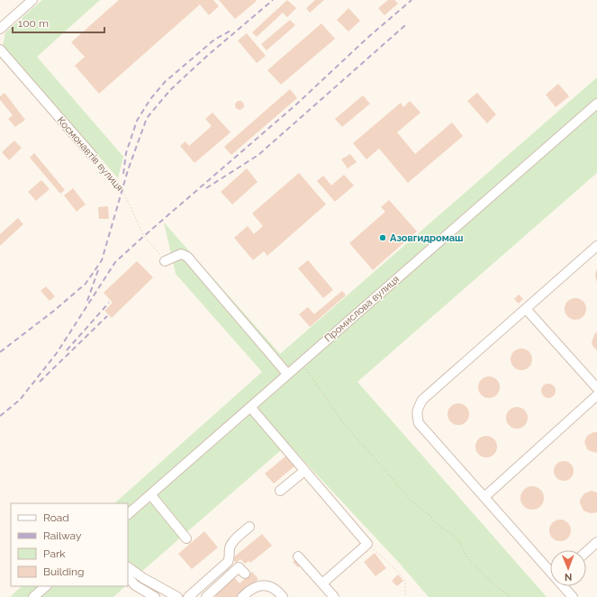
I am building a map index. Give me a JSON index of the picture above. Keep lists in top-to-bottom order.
{
  "streets": {
    "street": ["Космонавтів вулиця", "Промислова вулиця"]
  },
  "places": ["Азовгидромаш"],
  "legend": [
    "Road",
    "Railway",
    "Park",
    "Building"
  ],
  "scale_bar": "100 m",
  "north": "bottom"
}
